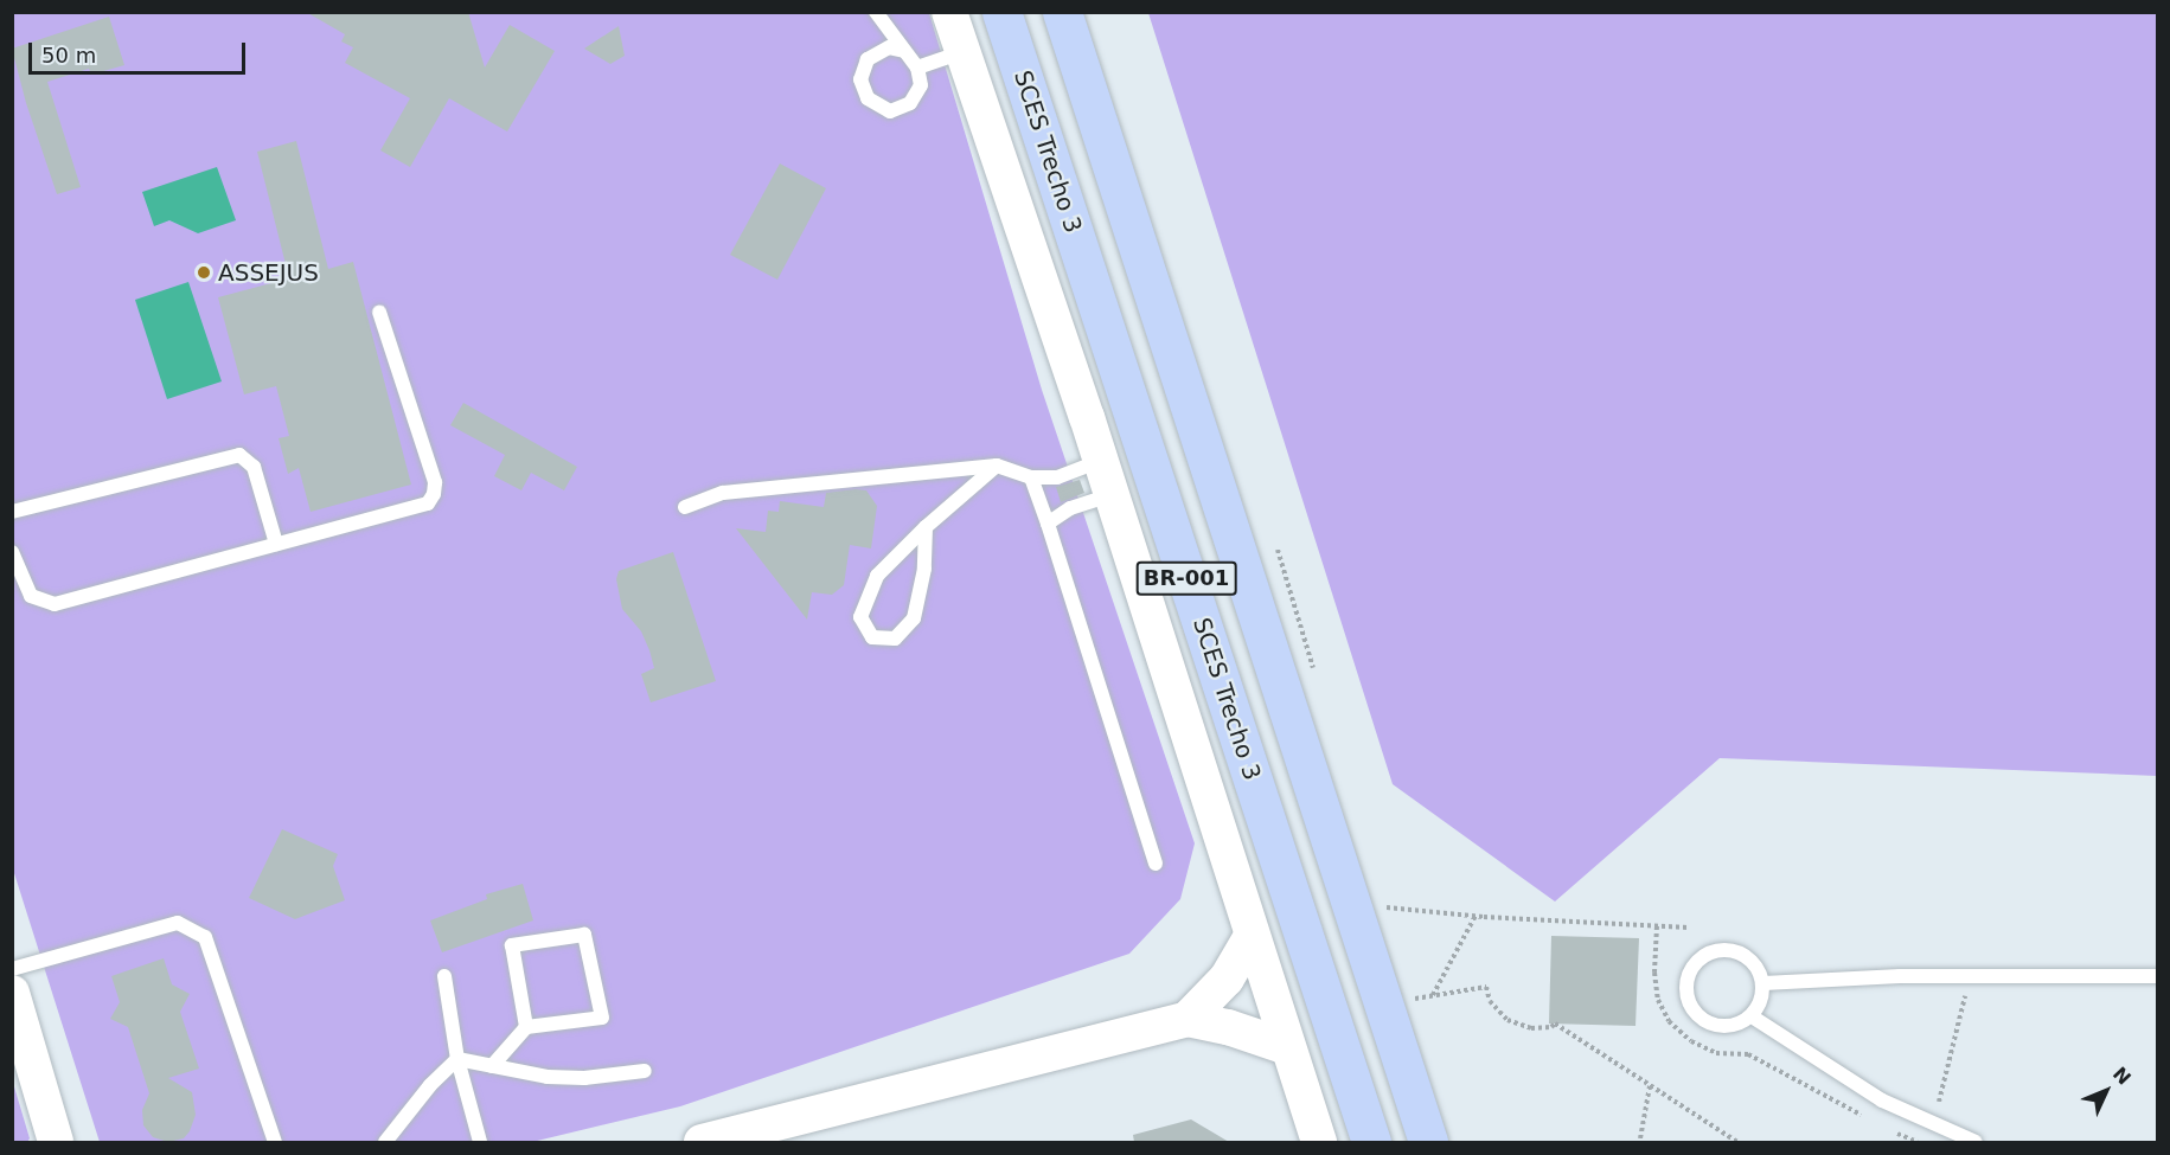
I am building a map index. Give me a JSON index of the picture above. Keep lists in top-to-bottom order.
{
  "streets": {
    "highway": ["SCES Trecho 3", "BR-001"]
  },
  "places": ["ASSEJUS"],
  "scale_bar": "50 m",
  "north": "top right"
}
